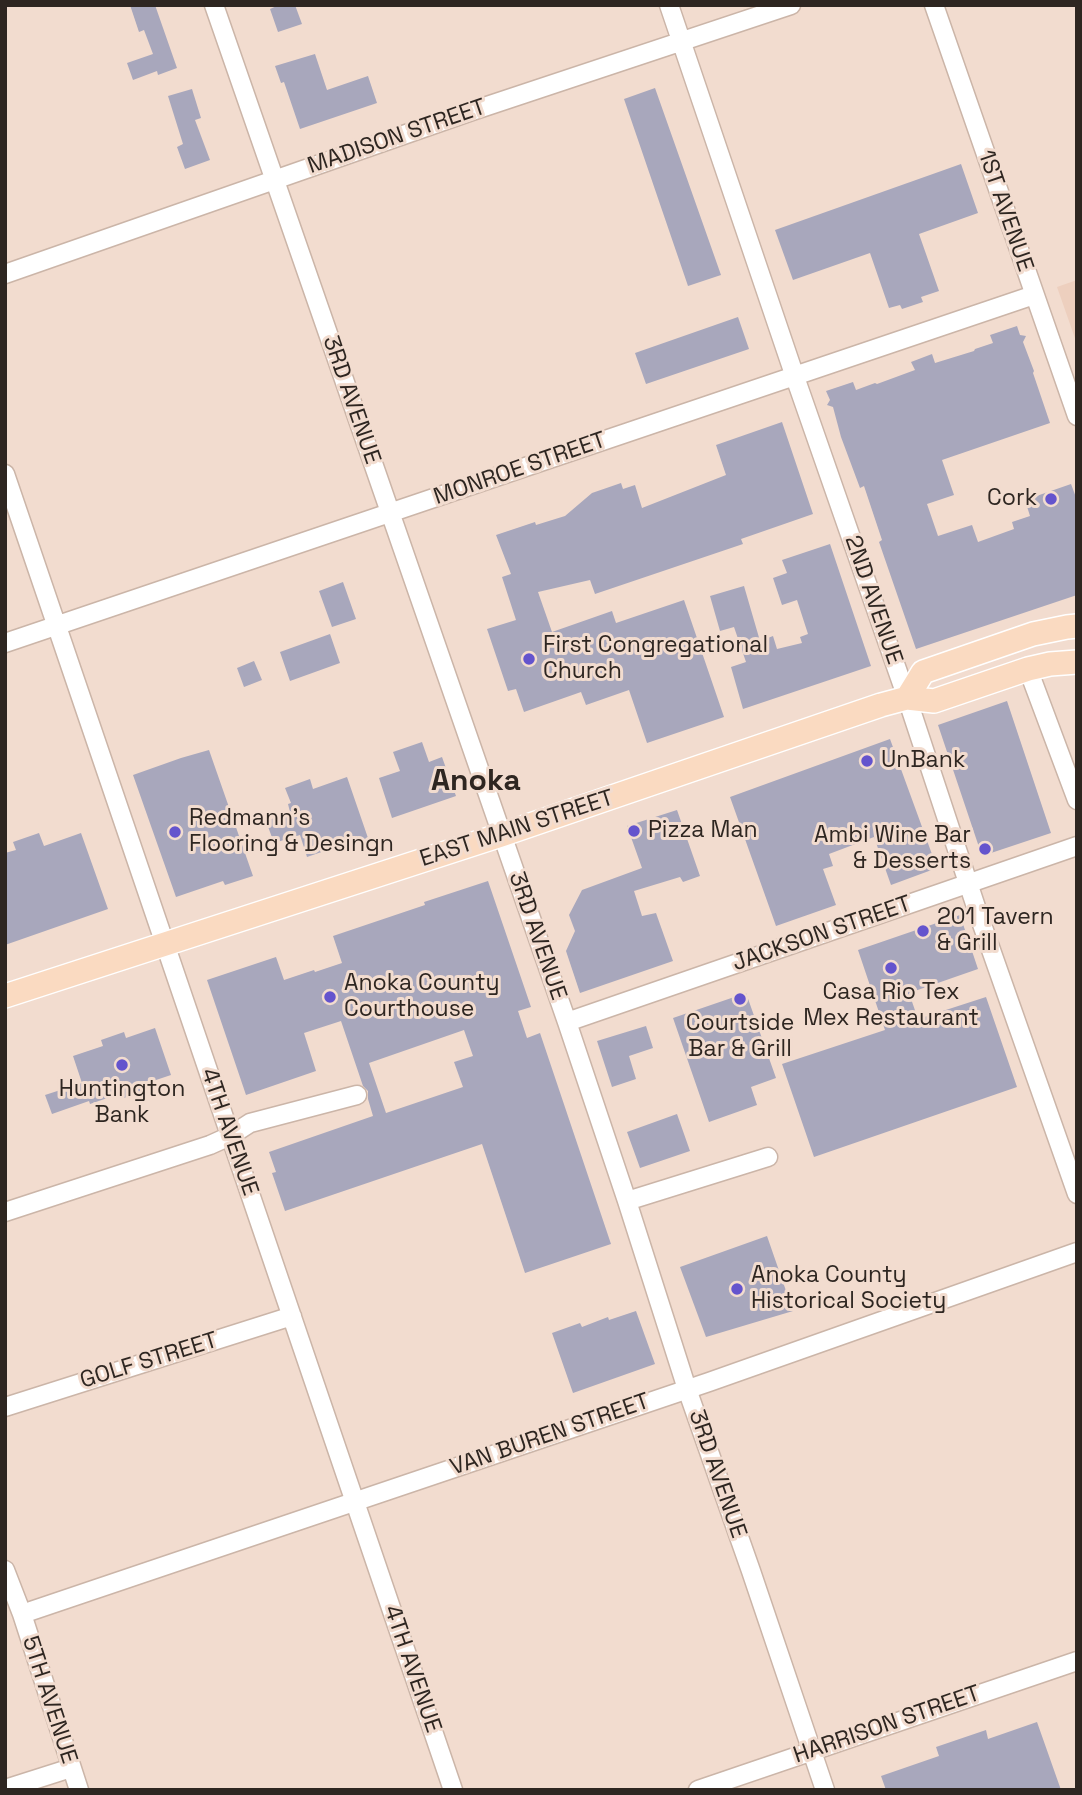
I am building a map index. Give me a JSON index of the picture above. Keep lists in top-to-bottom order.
{
  "streets": {
    "main road": ["EAST MAIN STREET"],
    "street": [
      "MADISON STREET",
      "1ST AVENUE",
      "3RD AVENUE",
      "MONROE STREET",
      "2ND AVENUE",
      "JACKSON STREET",
      "4TH AVENUE",
      "GOLF STREET",
      "VAN BUREN STREET",
      "5TH AVENUE",
      "HARRISON STREET"
    ]
  },
  "crossings": [
    ["MADISON STREET", "3RD AVENUE"],
    ["MADISON STREET", "2ND AVENUE"],
    ["1ST AVENUE", "MONROE STREET"],
    ["3RD AVENUE", "MONROE STREET"],
    ["3RD AVENUE", "EAST MAIN STREET"],
    ["3RD AVENUE", "JACKSON STREET"],
    ["3RD AVENUE", "VAN BUREN STREET"],
    ["3RD AVENUE", "HARRISON STREET"],
    ["MONROE STREET", "2ND AVENUE"],
    ["MONROE STREET", "4TH AVENUE"],
    ["2ND AVENUE", "EAST MAIN STREET"],
    ["2ND AVENUE", "JACKSON STREET"],
    ["EAST MAIN STREET", "4TH AVENUE"],
    ["4TH AVENUE", "GOLF STREET"],
    ["4TH AVENUE", "VAN BUREN STREET"],
    ["VAN BUREN STREET", "5TH AVENUE"]
  ],
  "districts": ["Anoka"],
  "places": [
    "Cork",
    "First Congregational Church",
    "UnBank",
    "Pizza Man",
    "Redmann's Flooring & Desingn",
    "Ambi Wine Bar & Desserts",
    "201 Tavern & Grill",
    "Casa Rio Tex Mex Restaurant",
    "Anoka County Courthouse",
    "Courtside Bar & Grill",
    "Huntington Bank",
    "Anoka County Historical Society"
  ]
}
